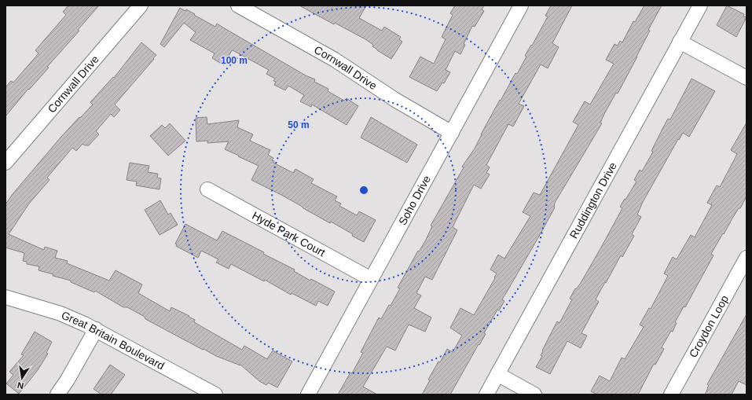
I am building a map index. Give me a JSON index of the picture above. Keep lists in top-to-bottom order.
{
  "streets": {
    "street": [
      "Cornwall Drive",
      "Soho Drive",
      "Ruddington Drive",
      "Hyde Park Court",
      "Croydon Loop",
      "Great Britain Boulevard"
    ]
  },
  "crossings": [
    ["Cornwall Drive", "Soho Drive"],
    ["Soho Drive", "Hyde Park Court"]
  ],
  "north": "bottom",
  "rings": ["100 m", "50 m"]
}
